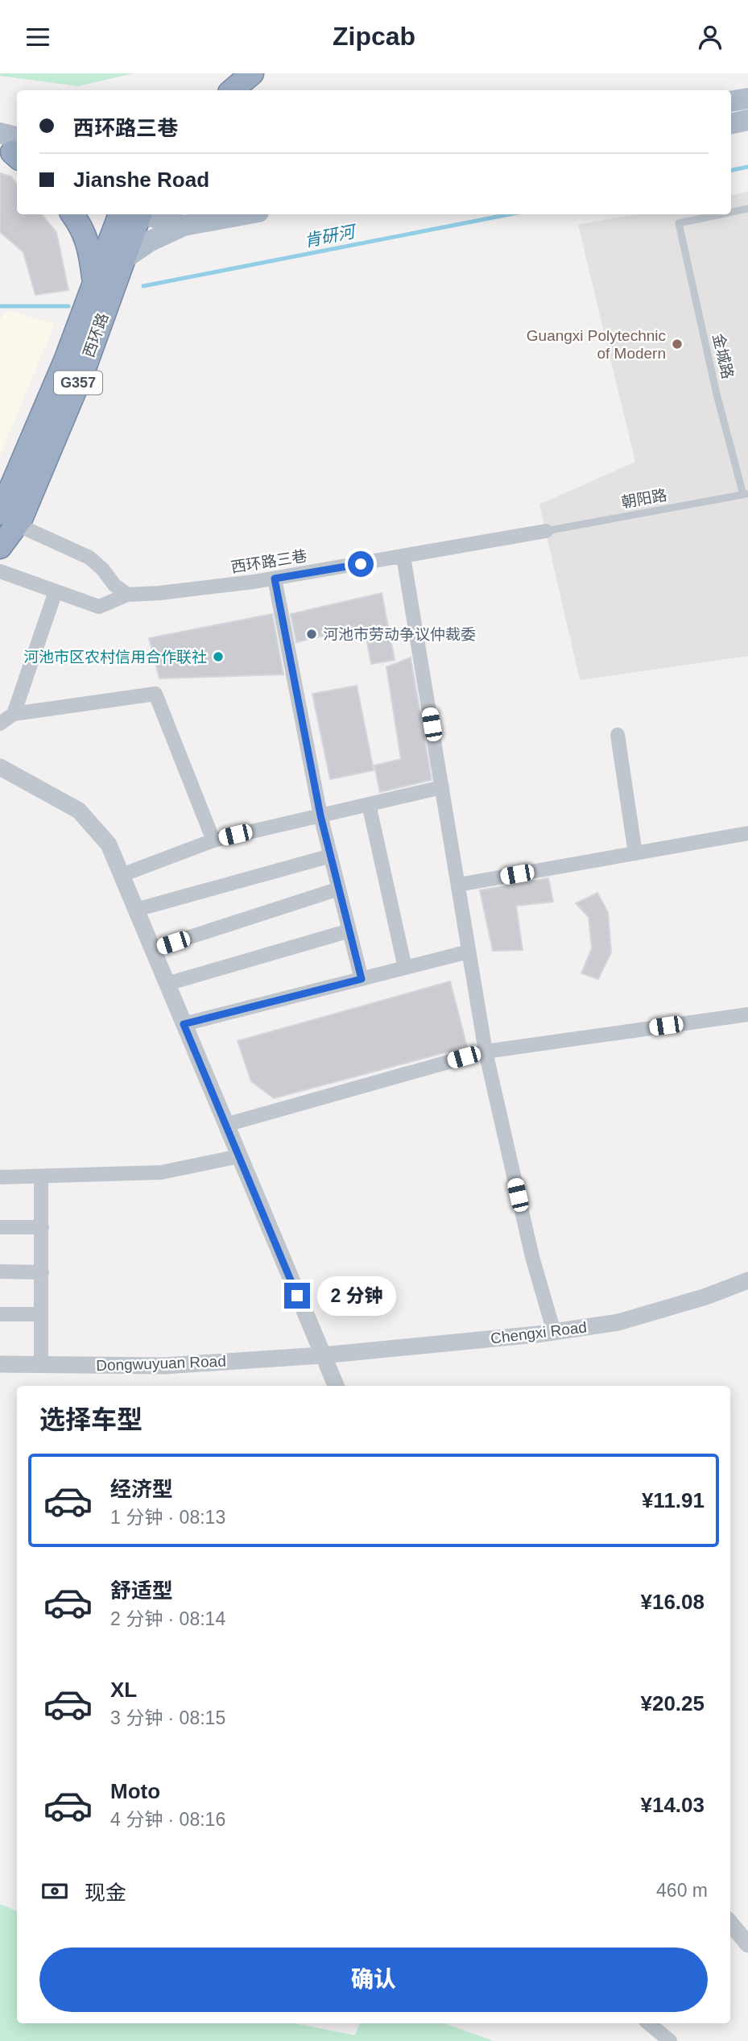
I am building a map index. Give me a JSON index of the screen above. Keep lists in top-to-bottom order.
{
  "streets": {
    "highway": ["西环路", "G357"],
    "street": ["西环路三巷", "Chengxi Road", "Dongwuyuan Road"],
    "lane": ["金城路", "朝阳路"]
  },
  "crossings": [
    ["金城路", "朝阳路"],
    ["朝阳路", "西环路三巷"],
    ["Chengxi Road", "Dongwuyuan Road"]
  ],
  "water": ["肯研河"],
  "places": ["Guangxi Polytechnic of Modern", "河池市劳动争议仲裁委", "河池市区农村信用合作联社"],
  "page": {
    "header": "Zipcab",
    "banner": ["西环路三巷", "Jianshe Road"],
    "bubble": "2 分钟",
    "heading": "选择车型",
    "list": [
      {
        "name": "经济型",
        "note": "1 分钟 · 08:13",
        "value": "¥11.91"
      },
      {
        "name": "舒适型",
        "note": "2 分钟 · 08:14",
        "value": "¥16.08"
      },
      {
        "name": "XL",
        "note": "3 分钟 · 08:15",
        "value": "¥20.25"
      },
      {
        "name": "Moto",
        "note": "4 分钟 · 08:16",
        "value": "¥14.03"
      }
    ],
    "pay": ["现金", "460 m"],
    "buttons": "确认"
  }
}
